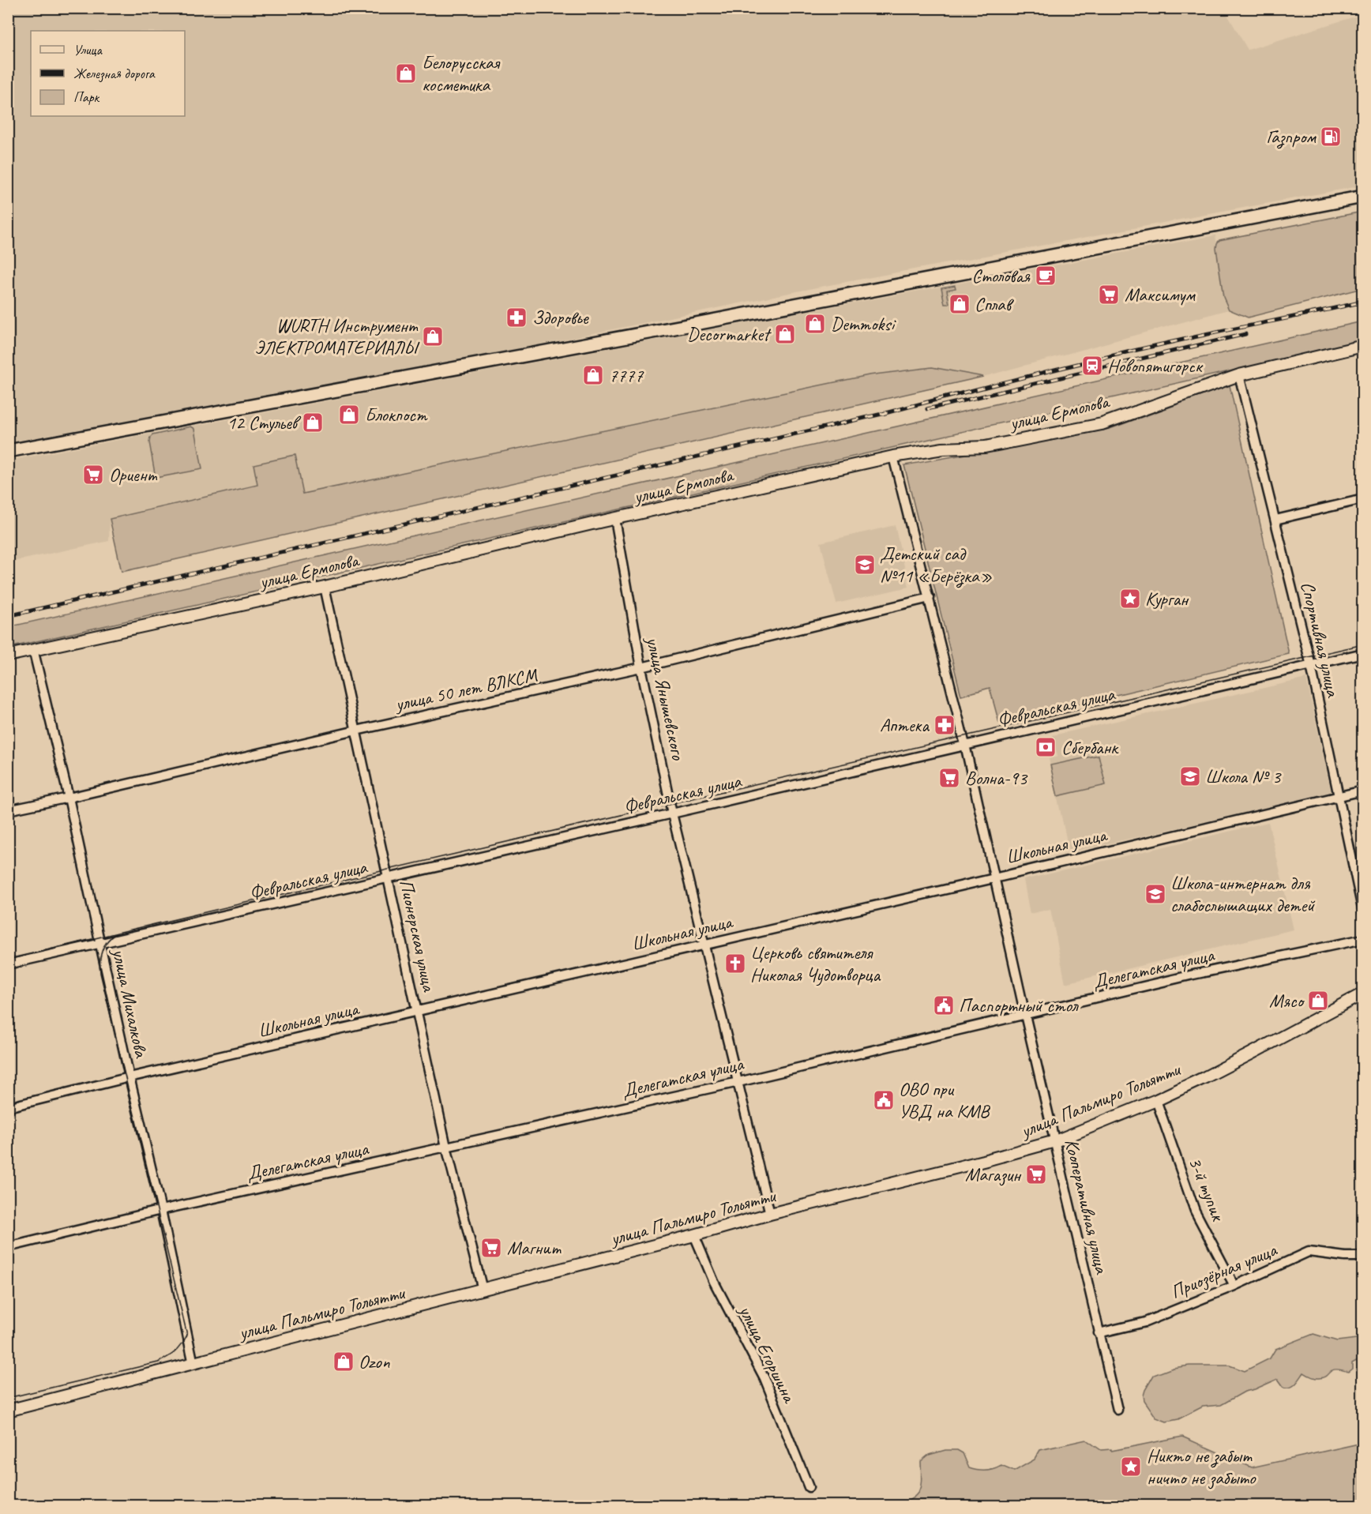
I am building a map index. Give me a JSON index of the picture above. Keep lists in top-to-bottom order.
{
  "streets": {
    "street": [
      "улица Ермолова",
      "Спортивная улица",
      "улица 50 лет ВЛКСМ",
      "улица Янышевского",
      "Февральская улица",
      "Школьная улица",
      "Пионерская улица",
      "Делегатская улица",
      "улица Михалкова",
      "улица Пальмиро Тольятти",
      "3-й тупик",
      "Кооперативная улица",
      "Приозёрная улица",
      "улица Егоршина"
    ]
  },
  "crossings": [
    ["улица Ермолова", "Спортивная улица"],
    ["улица Ермолова", "улица Янышевского"],
    ["улица Ермолова", "Пионерская улица"],
    ["улица Ермолова", "улица Михалкова"],
    ["улица Ермолова", "Кооперативная улица"],
    ["Спортивная улица", "Февральская улица"],
    ["Спортивная улица", "Школьная улица"],
    ["улица 50 лет ВЛКСМ", "улица Янышевского"],
    ["улица 50 лет ВЛКСМ", "Пионерская улица"],
    ["улица 50 лет ВЛКСМ", "улица Михалкова"],
    ["улица 50 лет ВЛКСМ", "Кооперативная улица"],
    ["улица Янышевского", "Февральская улица"],
    ["улица Янышевского", "Школьная улица"],
    ["улица Янышевского", "Делегатская улица"],
    ["улица Янышевского", "улица Пальмиро Тольятти"],
    ["Февральская улица", "Пионерская улица"],
    ["Февральская улица", "улица Михалкова"],
    ["Февральская улица", "Кооперативная улица"],
    ["Школьная улица", "Пионерская улица"],
    ["Школьная улица", "улица Михалкова"],
    ["Школьная улица", "Кооперативная улица"],
    ["Пионерская улица", "Делегатская улица"],
    ["Пионерская улица", "улица Пальмиро Тольятти"],
    ["Делегатская улица", "улица Михалкова"],
    ["Делегатская улица", "Кооперативная улица"],
    ["улица Михалкова", "улица Пальмиро Тольятти"],
    ["улица Пальмиро Тольятти", "3-й тупик"],
    ["улица Пальмиро Тольятти", "Кооперативная улица"],
    ["улица Пальмиро Тольятти", "улица Егоршина"],
    ["3-й тупик", "Приозёрная улица"],
    ["Кооперативная улица", "Приозёрная улица"]
  ],
  "places": {
    "shop": [
      "Белорусская косметика",
      "Сплав",
      "Demmoksi",
      "Decormarket",
      "WURTH Инструмент ЭЛЕКТРОМАТЕРИАЛЫ",
      "7777",
      "Блокпост",
      "12 Стульев",
      "Мясо",
      "Ozon"
    ],
    "fuel station": ["Газпром"],
    "cafe": ["Столовая"],
    "supermarket": [
      "Максимум",
      "Ориент",
      "Волна-93",
      "Магазин",
      "Магнит"
    ],
    "pharmacy": ["Здоровье", "Аптека"],
    "station": ["Новопятигорск"],
    "school or university": ["Детский сад №11 «Берёзка»", "Школа № 3", "Школа-интернат для слабослышащих детей"],
    "place": ["Курган", "Никто не забыт ничто не забыто"],
    "bank": ["Сбербанк"],
    "church": ["Церковь святителя Николая Чудотворца"],
    "public building": ["Паспортный стол", "ОВО при УВД на КМВ"]
  },
  "legend": ["Улица", "Железная дорога", "Парк"]
}
